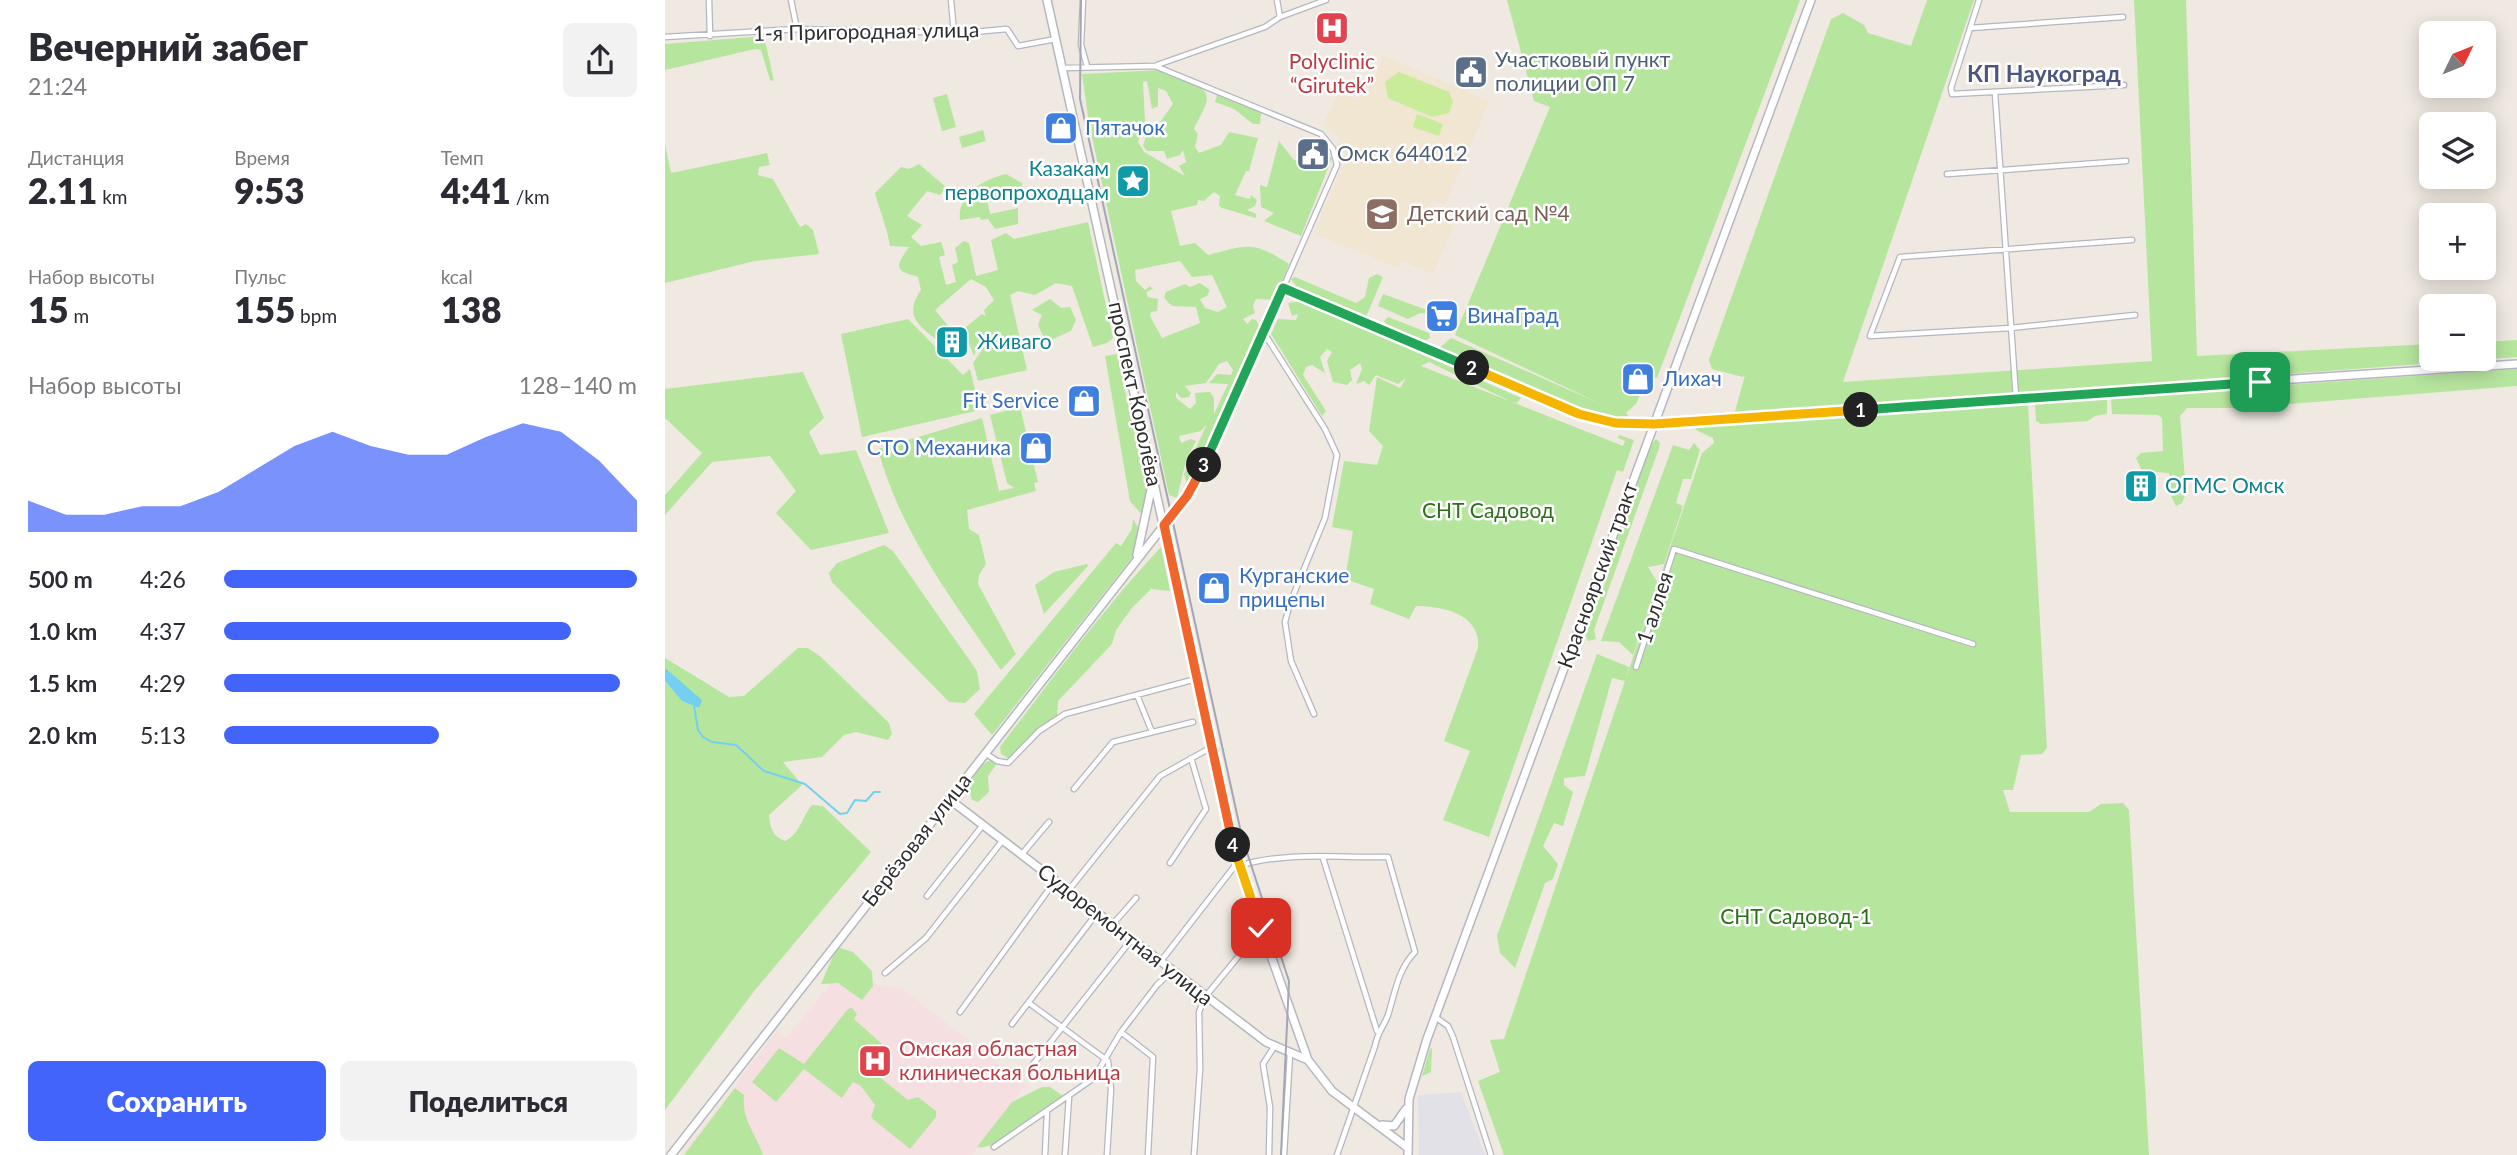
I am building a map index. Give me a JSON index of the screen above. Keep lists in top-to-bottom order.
{
  "streets": {
    "main road": [
      "проспект Королёва",
      "Красноярский тракт",
      "Берёзовая улица",
      "Судоремонтная улица"
    ],
    "street": ["1-я Пригородная улица", "1 аллея"]
  },
  "crossings": [
    ["1-я Пригородная улица", "проспект Королёва"],
    ["проспект Королёва", "Красноярский тракт"],
    ["проспект Королёва", "Берёзовая улица"],
    ["проспект Королёва", "Судоремонтная улица"],
    ["Берёзовая улица", "Судоремонтная улица"]
  ],
  "districts": ["КП Наукоград"],
  "parks": ["СНТ Садовод", "СНТ Садовод-1"],
  "places": {
    "hospital": ["Polyclinic “Girutek”", "Омская областная клиническая больница"],
    "public building": ["Участковый пункт полиции ОП 7", "Омск 644012"],
    "shop": [
      "Пятачок",
      "Лихач",
      "Fit Service",
      "СТО Механика",
      "Курганские прицепы"
    ],
    "place": ["Казакам первопроходцам"],
    "school or university": ["Детский сад №4"],
    "supermarket": ["ВинаГрад"],
    "building": ["Живаго", "ОГМС Омск"]
  },
  "north": "top right",
  "page": {
    "heading": ["Вечерний забег", "21:24"],
    "map_buttons": ["+", "−"],
    "stats": [
      ["Дистанция", "2.11 km"],
      ["Время", "9:53"],
      ["Темп", "4:41 /km"],
      ["Набор высоты", "15 m"],
      ["Пульс", "155 bpm"],
      ["kcal", "138"]
    ],
    "pins": [
      "2",
      "1",
      "3",
      "4"
    ],
    "chart": ["Набор высоты", "128–140 m"],
    "list": [
      {
        "name": "500 m",
        "note": "4:26"
      },
      {
        "name": "1.0 km",
        "note": "4:37"
      },
      {
        "name": "1.5 km",
        "note": "4:29"
      },
      {
        "name": "2.0 km",
        "note": "5:13"
      }
    ],
    "buttons": ["Сохранить", "Поделиться"]
  }
}
